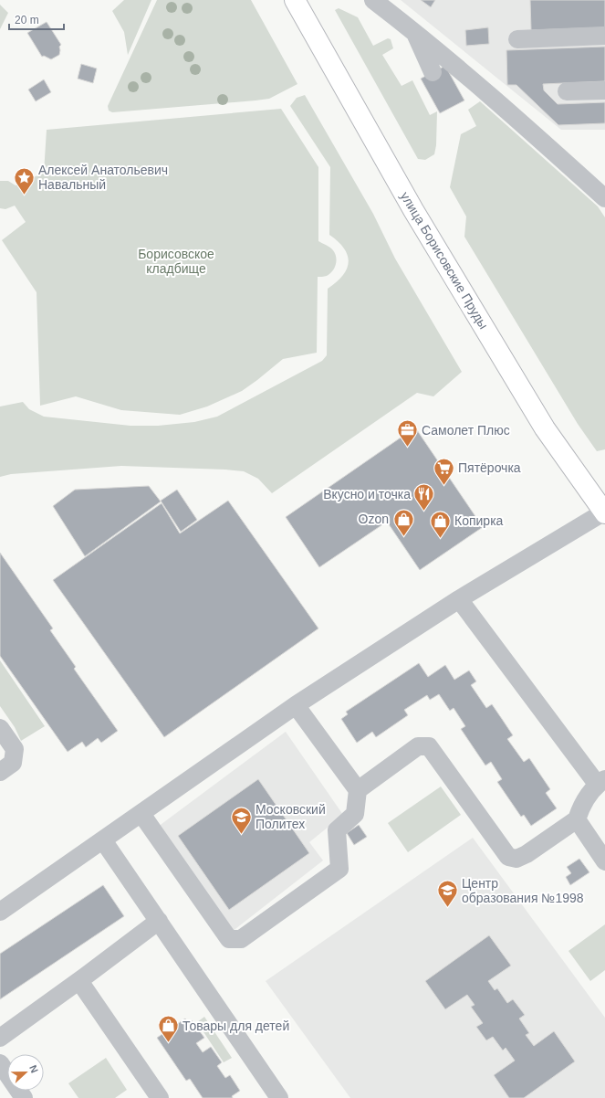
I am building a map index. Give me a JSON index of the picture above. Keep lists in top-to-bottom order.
{
  "streets": {
    "main road": ["улица Борисовские Пруды"]
  },
  "parks": ["Борисовское кладбище"],
  "places": {
    "place": ["Алексей Анатольевич Навальный"],
    "office": ["Самолет Плюс"],
    "supermarket": ["Пятёрочка"],
    "restaurant": ["Вкусно и точка"],
    "shop": ["Ozon", "Копирка", "Товары для детей"],
    "school or university": ["Московский Политех", "Центр образования №1998"]
  },
  "scale_bar": "20 m",
  "north": "right"
}
